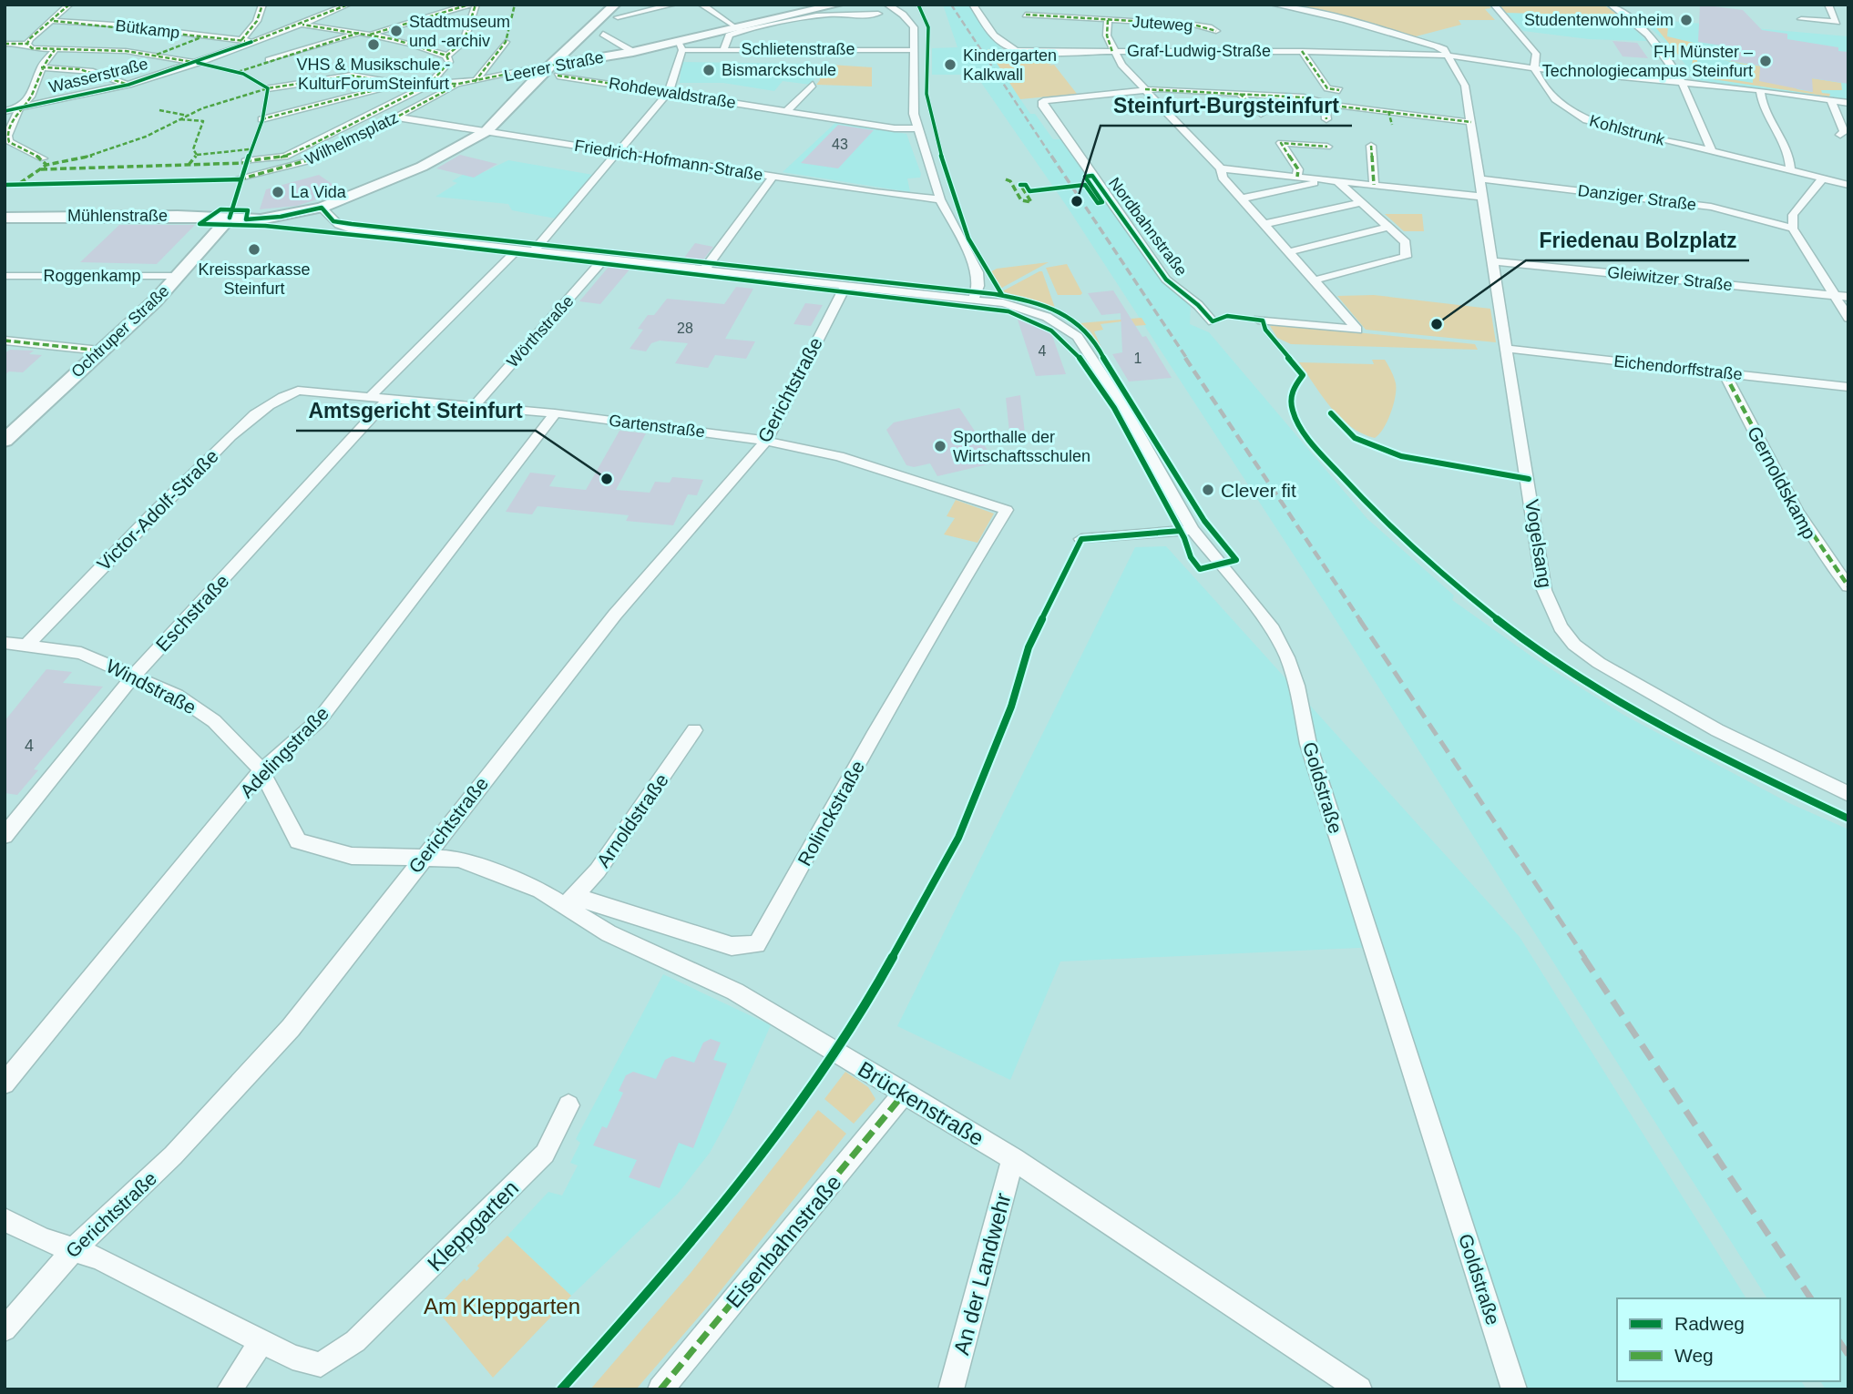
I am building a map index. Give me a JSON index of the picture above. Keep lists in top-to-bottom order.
{
  "streets": {
    "main road": ["Leerer Straße", "Mühlenstraße", "Ochtruper Straße"],
    "street": [
      "Juteweg",
      "Bütkamp",
      "Schlietenstraße",
      "Graf-Ludwig-Straße",
      "Wasserstraße",
      "Rohdewaldstraße",
      "Kohlstrunk",
      "Wilhelmsplatz",
      "Friedrich-Hofmann-Straße",
      "Danziger Straße",
      "Nordbahnstraße",
      "Roggenkamp",
      "Gleiwitzer Straße",
      "Wörthstraße",
      "Eichendorffstraße",
      "Gerichtstraße",
      "Gartenstraße",
      "Gernoldskamp",
      "Victor-Adolf-Straße",
      "Vogelsang",
      "Eschstraße",
      "Windstraße",
      "Adelingstraße",
      "Goldstraße",
      "Rolinckstraße",
      "Arnoldstraße",
      "Brückenstraße",
      "Kleppgarten",
      "Eisenbahnstraße",
      "An der Landwehr"
    ]
  },
  "crossings": [
    ["Juteweg", "Graf-Ludwig-Straße"],
    ["Bütkamp", "Wasserstraße"],
    ["Schlietenstraße", "Leerer Straße"],
    ["Graf-Ludwig-Straße", "Vogelsang"],
    ["Leerer Straße", "Rohdewaldstraße"],
    ["Leerer Straße", "Wilhelmsplatz"],
    ["Wilhelmsplatz", "Friedrich-Hofmann-Straße"],
    ["Danziger Straße", "Vogelsang"],
    ["Mühlenstraße", "Ochtruper Straße"],
    ["Roggenkamp", "Ochtruper Straße"],
    ["Gleiwitzer Straße", "Vogelsang"],
    ["Wörthstraße", "Gartenstraße"],
    ["Wörthstraße", "Goldstraße"],
    ["Eichendorffstraße", "Gernoldskamp"],
    ["Eichendorffstraße", "Vogelsang"],
    ["Gerichtstraße", "Gartenstraße"],
    ["Gerichtstraße", "Windstraße"],
    ["Gerichtstraße", "Goldstraße"],
    ["Gerichtstraße", "Brückenstraße"],
    ["Gerichtstraße", "Kleppgarten"],
    ["Gartenstraße", "Victor-Adolf-Straße"],
    ["Gartenstraße", "Eschstraße"],
    ["Gartenstraße", "Adelingstraße"],
    ["Gartenstraße", "Rolinckstraße"],
    ["Victor-Adolf-Straße", "Windstraße"],
    ["Eschstraße", "Windstraße"],
    ["Windstraße", "Adelingstraße"],
    ["Windstraße", "Brückenstraße"],
    ["Rolinckstraße", "Arnoldstraße"],
    ["Rolinckstraße", "Brückenstraße"],
    ["Arnoldstraße", "Brückenstraße"],
    ["Brückenstraße", "Eisenbahnstraße"],
    ["Brückenstraße", "An der Landwehr"]
  ],
  "parks": ["Am Kleppgarten"],
  "places": [
    "Studentenwohnheim",
    "Stadtmuseum und -archiv",
    "VHS & Musikschule - KulturForumSteinfurt",
    "FH Münster – Technologiecampus Steinfurt",
    "Kindergarten Kalkwall",
    "Bismarckschule",
    "La Vida",
    "Steinfurt-Burgsteinfurt",
    "Kreissparkasse Steinfurt",
    "Friedenau Bolzplatz",
    "Sporthalle der Wirtschaftsschulen",
    "Amtsgericht Steinfurt",
    "Clever fit"
  ],
  "house_numbers": [
    "43",
    "28",
    "4",
    "1",
    "4"
  ],
  "legend": ["Radweg", "Weg"]
}
